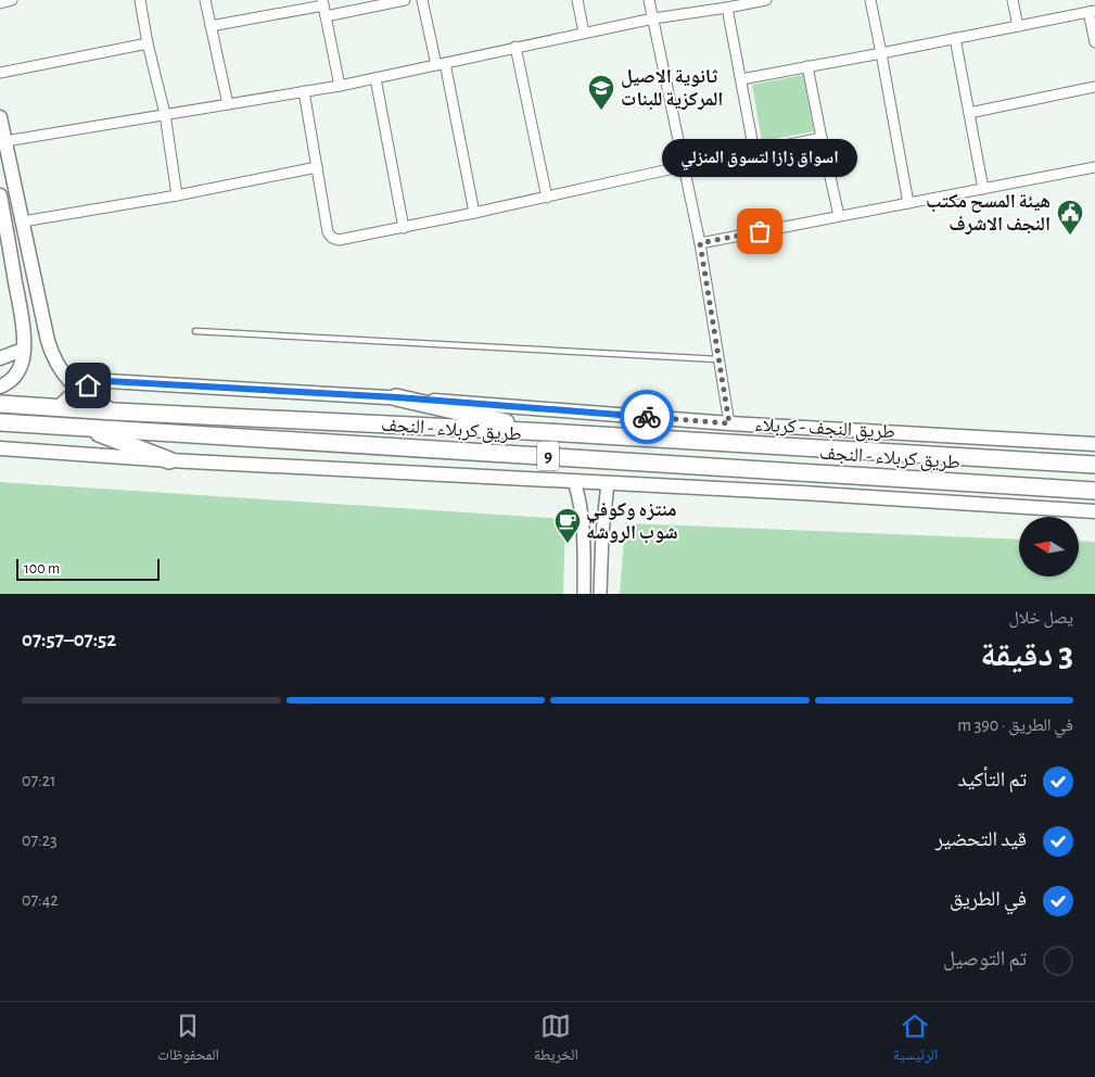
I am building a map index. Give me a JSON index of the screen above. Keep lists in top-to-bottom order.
{
  "streets": {
    "highway": ["طريق النجف - کربلاء", "طريق کربلاء - النجف", "9"]
  },
  "places": {
    "school or university": ["ثانوية الاصيل المركزية للبنات"],
    "other": ["اسواق زازا لتسوق المنزلي"],
    "public building": ["هيئة المسح مكتب النجف الاشرف"],
    "cafe": ["منتزه وكوفي شوب الروشه"]
  },
  "scale_bar": "100 m",
  "north": "left",
  "page": {
    "bubble": "اسواق زازا لتسوق المنزلي",
    "scale": "100 m",
    "heading": ["3 دقيقة", "يصل خلال", "07:52–07:57"],
    "bar": "في الطريق · 390 m",
    "list": [
      ["تم التأكيد", "07:21"],
      ["قيد التحضير", "07:23"],
      ["في الطريق", "07:42"],
      "تم التوصيل"
    ],
    "tabs": ["الرئيسية", "الخريطة", "المحفوظات"]
  }
}
